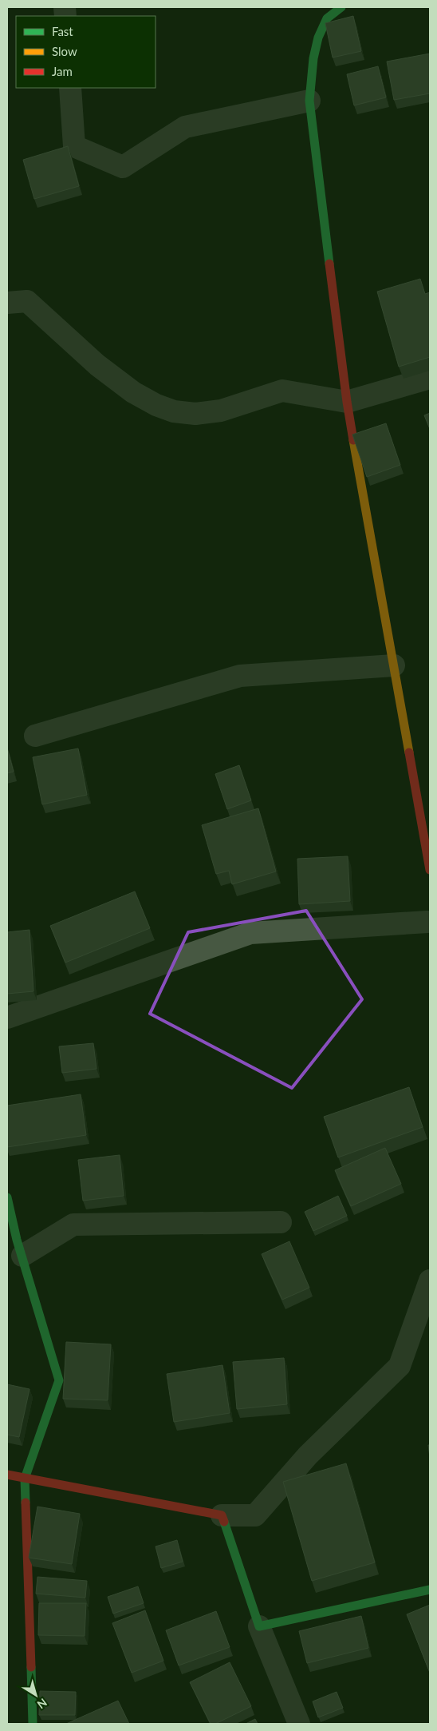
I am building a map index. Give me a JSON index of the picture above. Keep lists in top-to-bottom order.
{
  "legend": ["Fast", "Slow", "Jam"],
  "north": "bottom right"
}
